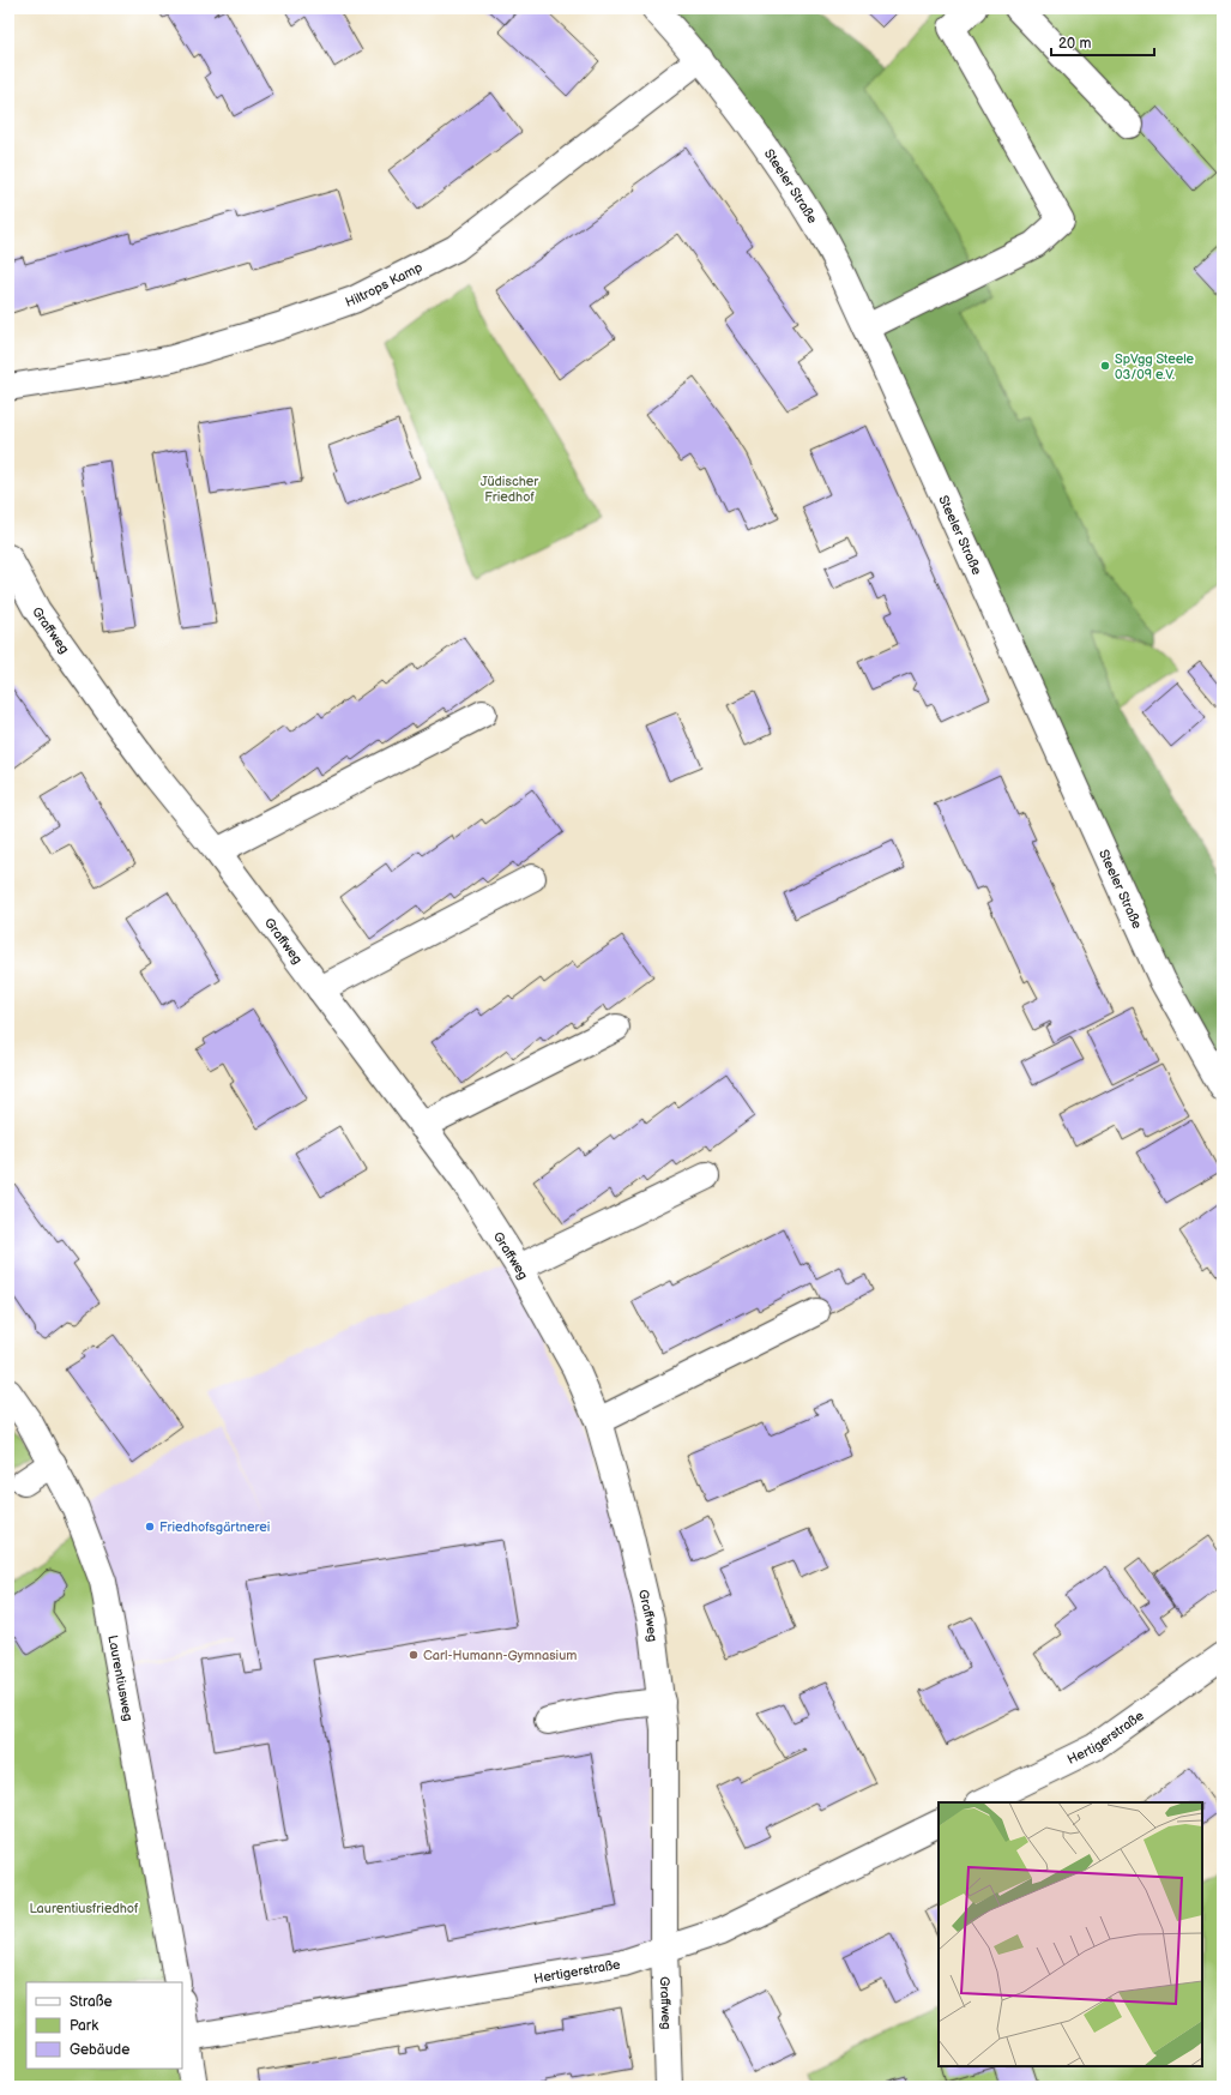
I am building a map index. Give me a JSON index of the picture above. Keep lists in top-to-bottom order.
{
  "streets": {
    "street": [
      "Steeler Straße",
      "Hiltrops Kamp",
      "Graffweg",
      "Laurentiusweg",
      "Hertigerstraße"
    ]
  },
  "crossings": [
    ["Steeler Straße", "Hiltrops Kamp"],
    ["Graffweg", "Hertigerstraße"]
  ],
  "parks": ["Jüdischer Friedhof", "Laurentiusfriedhof"],
  "places": ["SpVgg Steele 03/09 e.V.", "Friedhofsgärtnerei", "Carl-Humann-Gymnasium"],
  "legend": ["Straße", "Park", "Gebäude"],
  "scale_bar": "20 m"
}
